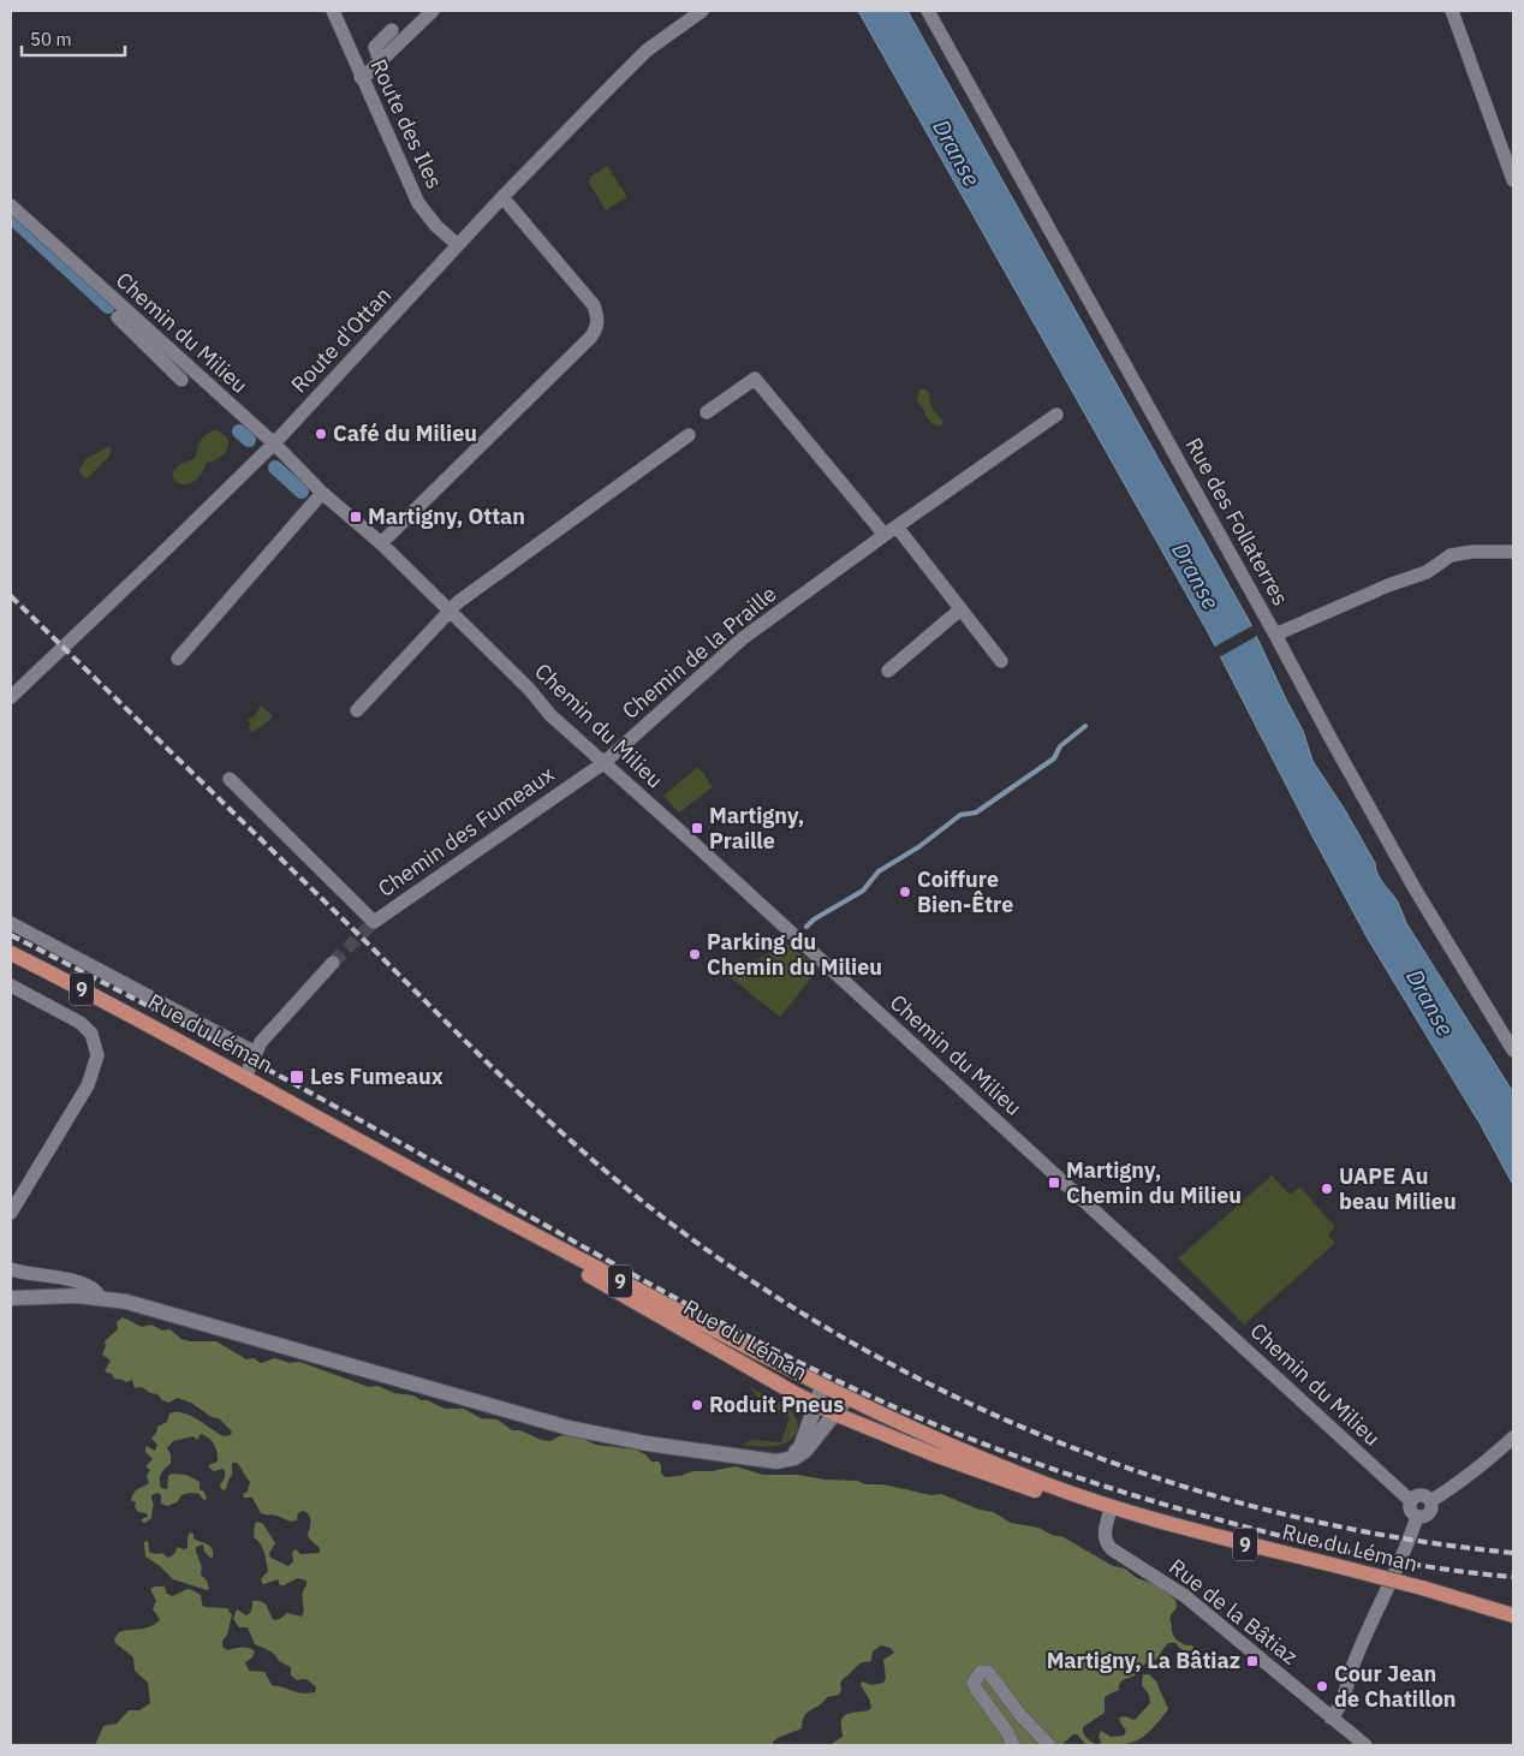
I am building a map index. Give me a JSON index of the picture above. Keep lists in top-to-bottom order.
{
  "streets": {
    "main road": ["9", "Rue du Léman"],
    "street": [
      "Route des Iles",
      "Chemin du Milieu",
      "Route d'Ottan",
      "Rue des Follaterres",
      "Chemin de la Praille",
      "Chemin des Fumeaux",
      "Rue de la Bâtiaz"
    ]
  },
  "crossings": [
    ["Route des Iles", "Route d'Ottan"],
    ["Chemin du Milieu", "Route d'Ottan"],
    ["Chemin du Milieu", "Chemin de la Praille"],
    ["Chemin du Milieu", "Chemin des Fumeaux"],
    ["Chemin de la Praille", "Chemin des Fumeaux"],
    ["Rue du Léman", "Rue de la Bâtiaz"]
  ],
  "water": ["Dranse"],
  "places": {
    "other": [
      "Café du Milieu",
      "Coiffure Bien-Être",
      "Parking du Chemin du Milieu",
      "UAPE Au beau Milieu",
      "Roduit Pneus",
      "Cour Jean de Chatillon"
    ],
    "transit": [
      "Martigny, Ottan",
      "Martigny, Praille",
      "Les Fumeaux",
      "Martigny, Chemin du Milieu",
      "Martigny, La Bâtiaz"
    ]
  },
  "scale_bar": "50 m"
}
